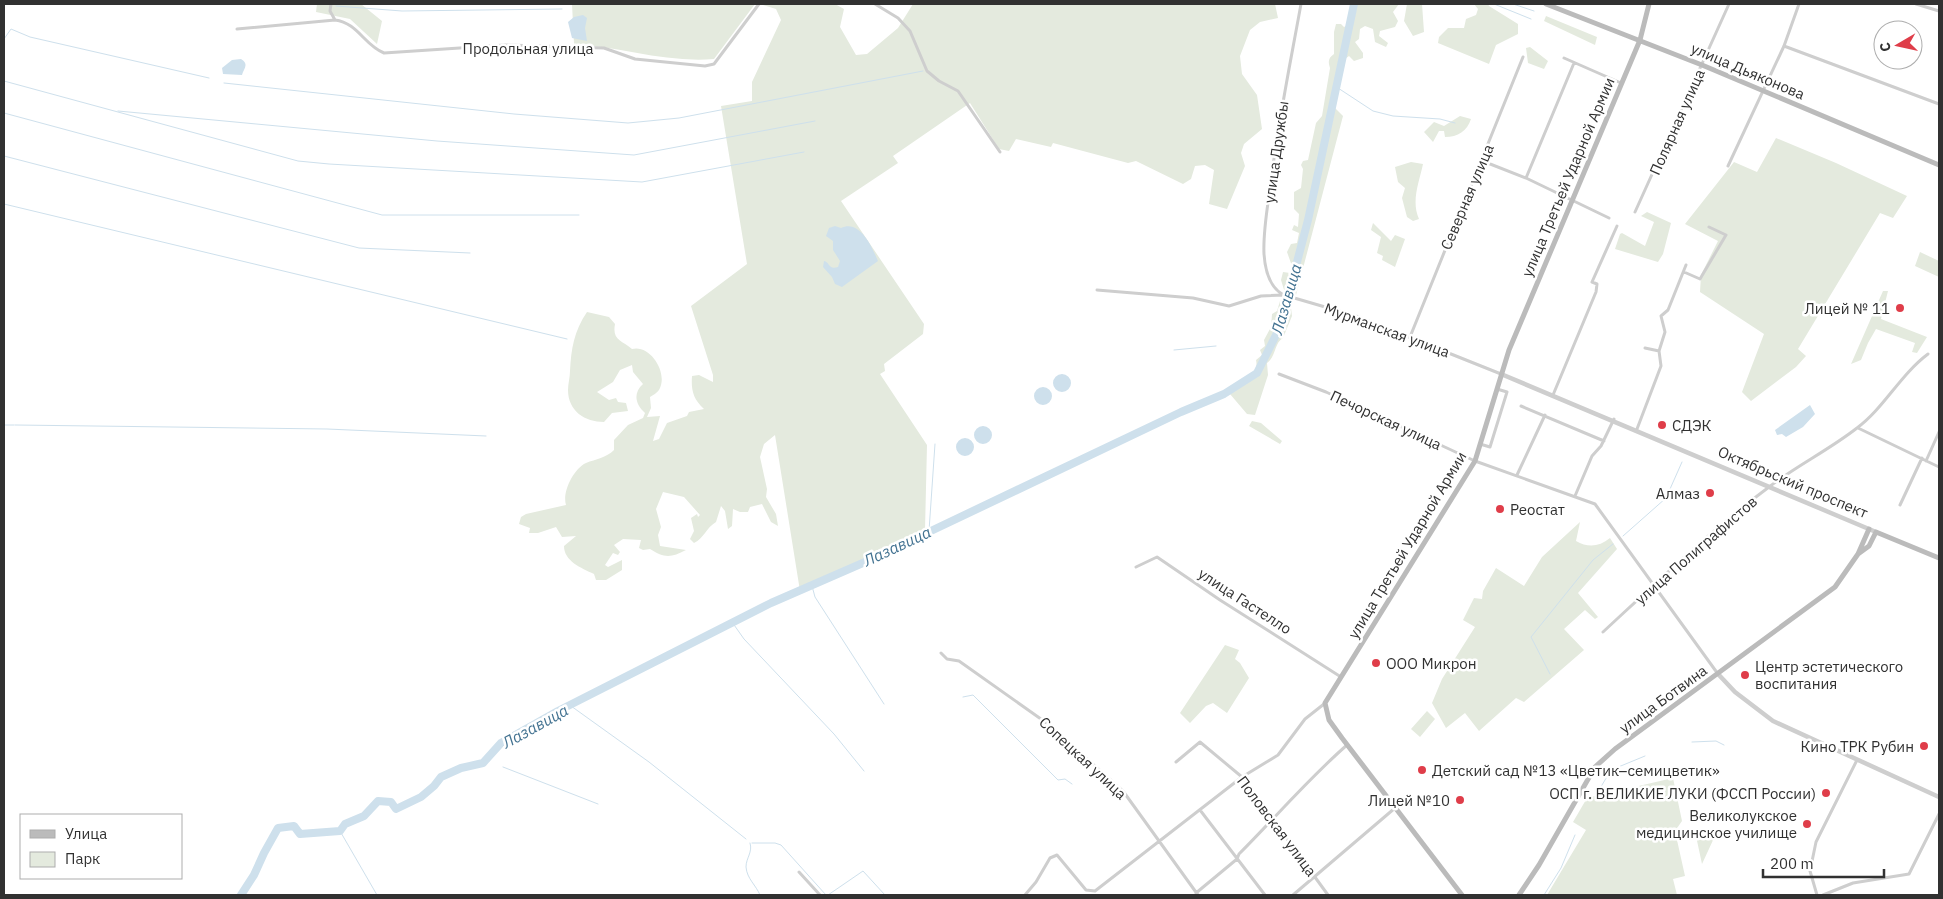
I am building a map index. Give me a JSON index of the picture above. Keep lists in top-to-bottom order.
{
  "streets": {
    "main road": [
      "улица Дьяконова",
      "улица Третьей Ударной Армии",
      "Октябрьский проспект",
      "улица Ботвина"
    ],
    "street": [
      "Продольная улица",
      "Полярная улица",
      "улица Дружбы",
      "Северная улица",
      "Мурманская улица",
      "Печорская улица",
      "улица Полиграфистов",
      "улица Гастелло",
      "Сопецкая улица",
      "Половская улица"
    ]
  },
  "crossings": [
    ["улица Дьяконова", "Полярная улица"],
    ["улица Дьяконова", "улица Третьей Ударной Армии"],
    ["улица Дружбы", "Мурманская улица"],
    ["улица Третьей Ударной Армии", "Мурманская улица"],
    ["улица Третьей Ударной Армии", "Печорская улица"],
    ["улица Третьей Ударной Армии", "улица Гастелло"],
    ["улица Третьей Ударной Армии", "Сопецкая улица"],
    ["улица Третьей Ударной Армии", "Половская улица"],
    ["Северная улица", "Мурманская улица"],
    ["Мурманская улица", "Октябрьский проспект"],
    ["Печорская улица", "улица Полиграфистов"],
    ["Печорская улица", "улица Ботвина"],
    ["Октябрьский проспект", "улица Полиграфистов"],
    ["Октябрьский проспект", "улица Ботвина"]
  ],
  "water": ["Лазавица"],
  "places": [
    "Лицей № 11",
    "СДЭК",
    "Алмаз",
    "Реостат",
    "ООО Микрон",
    "Центр эстетического воспитания",
    "Кино ТРК Рубин",
    "Детский сад №13 «Цветик–семицветик»",
    "ОСП г. ВЕЛИКИЕ ЛУКИ (ФССП России)",
    "Лицей №10",
    "Великолукское медицинское училище"
  ],
  "legend": ["Улица", "Парк"],
  "scale_bar": "200 m",
  "north": "left"
}
